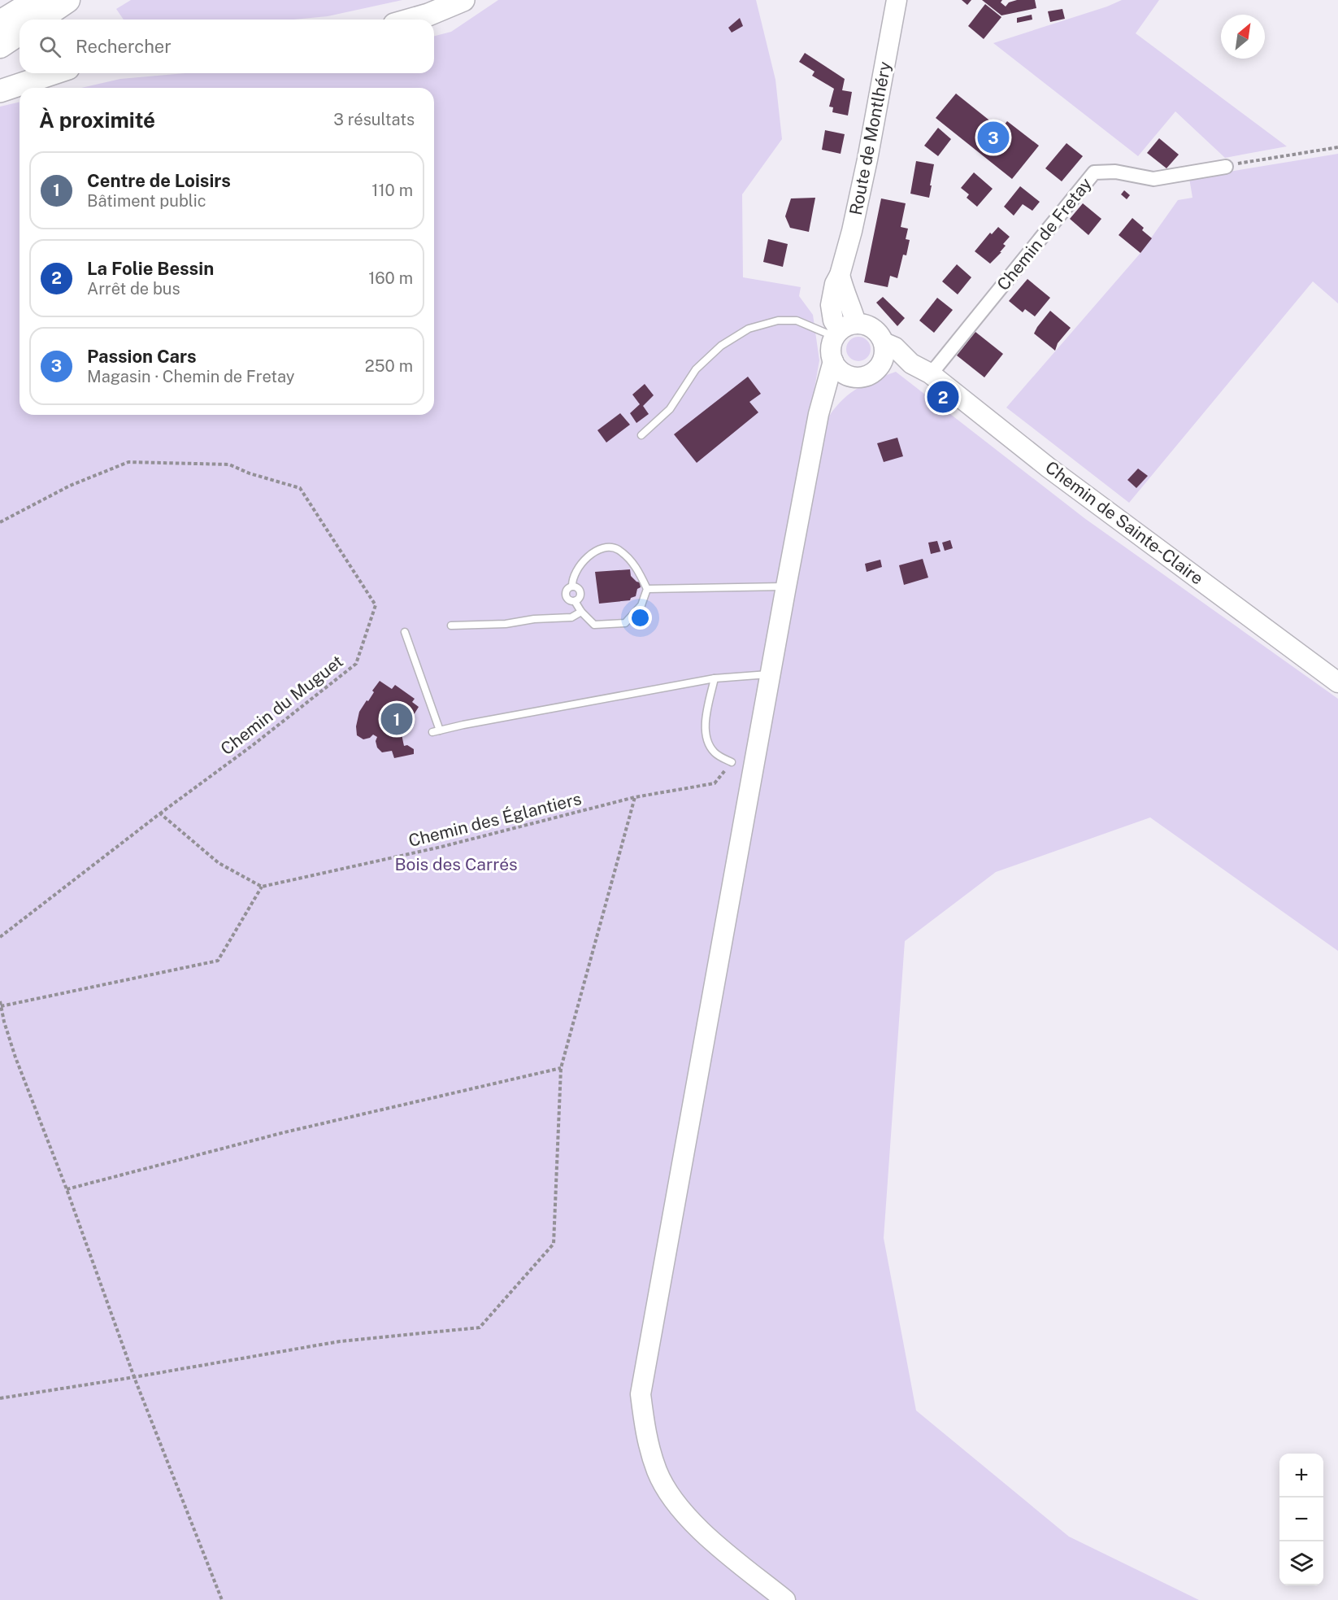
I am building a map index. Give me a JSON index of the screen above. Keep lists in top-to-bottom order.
{
  "streets": {
    "main road": ["Route de Montlhéry", "Chemin de Sainte-Claire"],
    "street": ["Chemin de Fretay"],
    "path": ["Chemin du Muguet", "Chemin des Églantiers"]
  },
  "crossings": [
    ["Route de Montlhéry", "Chemin de Sainte-Claire"],
    ["Chemin de Fretay", "Chemin de Sainte-Claire"]
  ],
  "parks": ["Bois des Carrés"],
  "north": "top right",
  "page": {
    "search": "Rechercher",
    "heading": ["À proximité", "3 résultats"],
    "pins": ["3", "2", "1"],
    "list": [
      {
        "mark": "1",
        "name": "Centre de Loisirs",
        "note": "Bâtiment public",
        "value": "110 m"
      },
      {
        "mark": "2",
        "name": "La Folie Bessin",
        "note": "Arrêt de bus",
        "value": "160 m"
      },
      {
        "mark": "3",
        "name": "Passion Cars",
        "note": "Magasin · Chemin de Fretay",
        "value": "250 m"
      }
    ],
    "map_buttons": ["+", "−"]
  }
}
